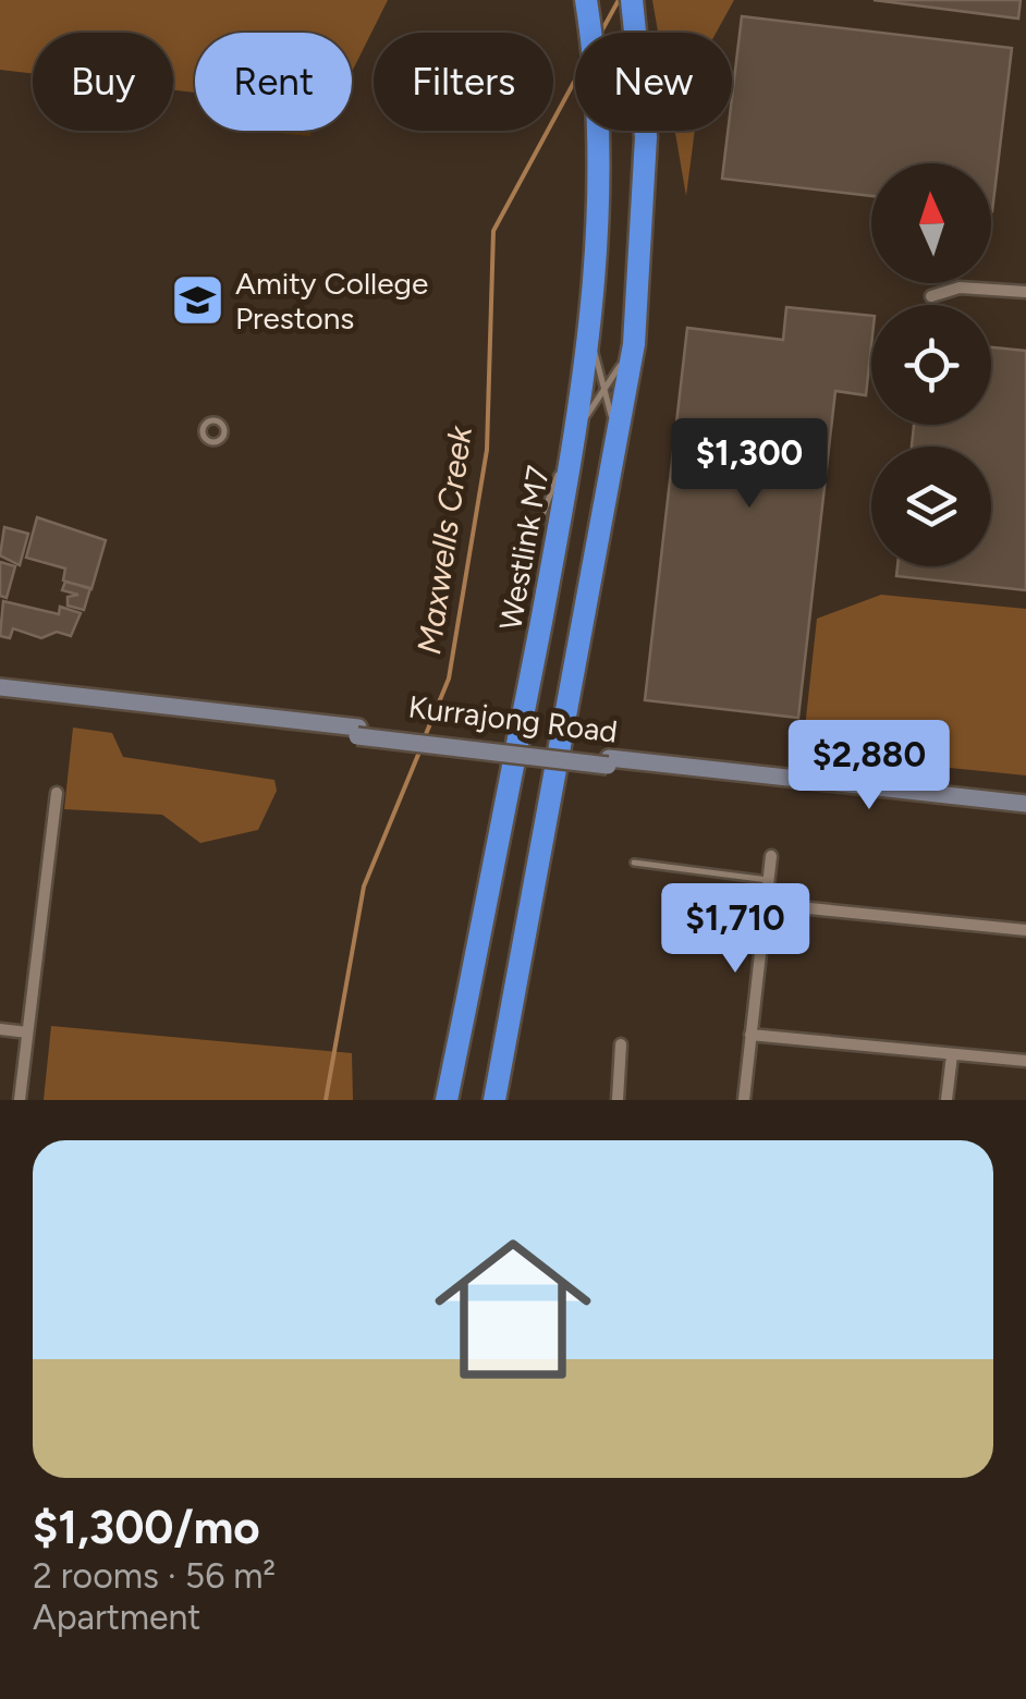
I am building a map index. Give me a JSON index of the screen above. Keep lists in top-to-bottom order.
{
  "streets": {
    "highway": ["Westlink M7"],
    "main road": ["Kurrajong Road"]
  },
  "water": ["Maxwells Creek"],
  "places": {
    "school or university": ["Amity College Prestons"]
  },
  "north": "top",
  "page": {
    "chip": [
      "Buy",
      "Rent",
      "Filters",
      "New"
    ],
    "price": ["$1,300", "$2,880", "$1,710"],
    "list": [
      {
        "name": "$1,300/mo",
        "note": "2 rooms · 56 m² · Apartment"
      }
    ]
  }
}
